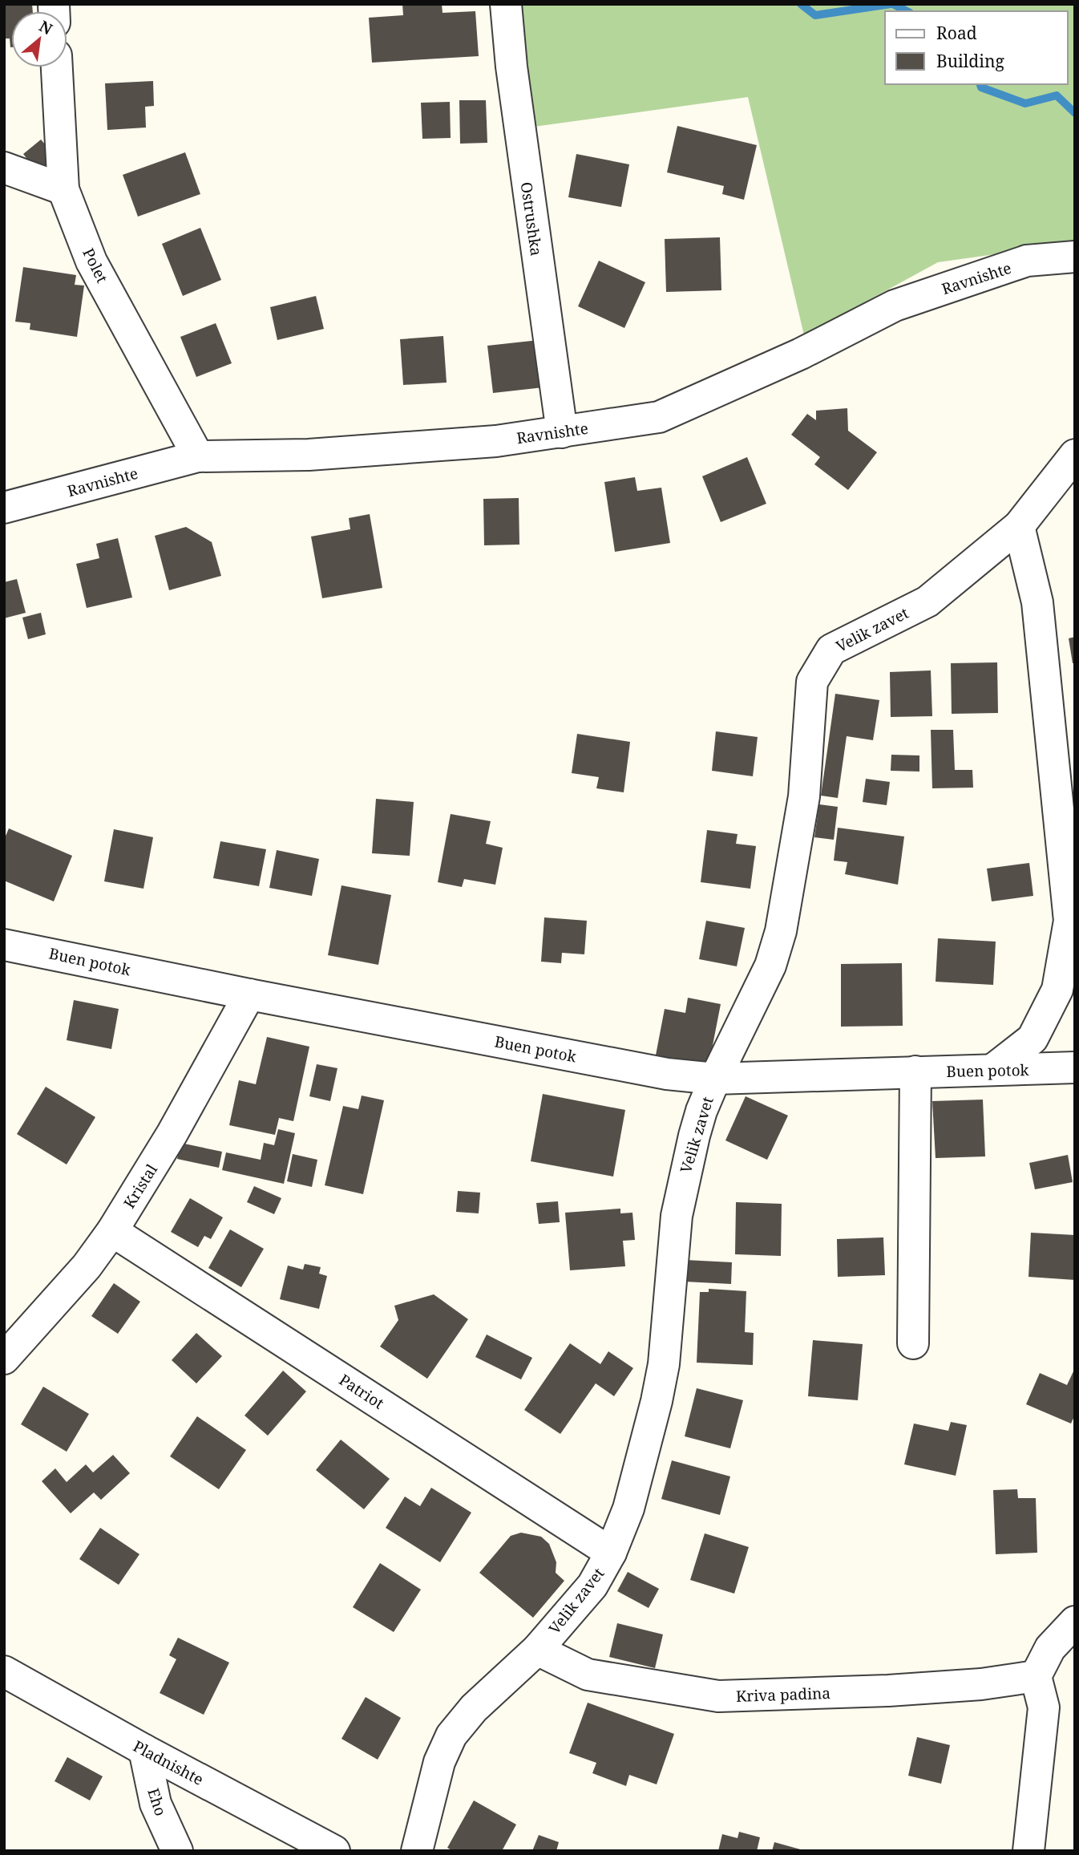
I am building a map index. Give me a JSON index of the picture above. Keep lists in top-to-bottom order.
{
  "streets": {
    "street": [
      "Ostrushka",
      "Polet",
      "Ravnishte",
      "Velik zavet",
      "Buen potok",
      "Kristal",
      "Patriot",
      "Kriva padina",
      "Pladnishte",
      "Eho"
    ]
  },
  "crossings": [
    ["Ostrushka", "Ravnishte"],
    ["Polet", "Ravnishte"],
    ["Velik zavet", "Buen potok"],
    ["Velik zavet", "Patriot"],
    ["Velik zavet", "Kriva padina"],
    ["Buen potok", "Kristal"],
    ["Kristal", "Patriot"],
    ["Pladnishte", "Eho"]
  ],
  "legend": ["Road", "Building"],
  "north": "top right"
}
